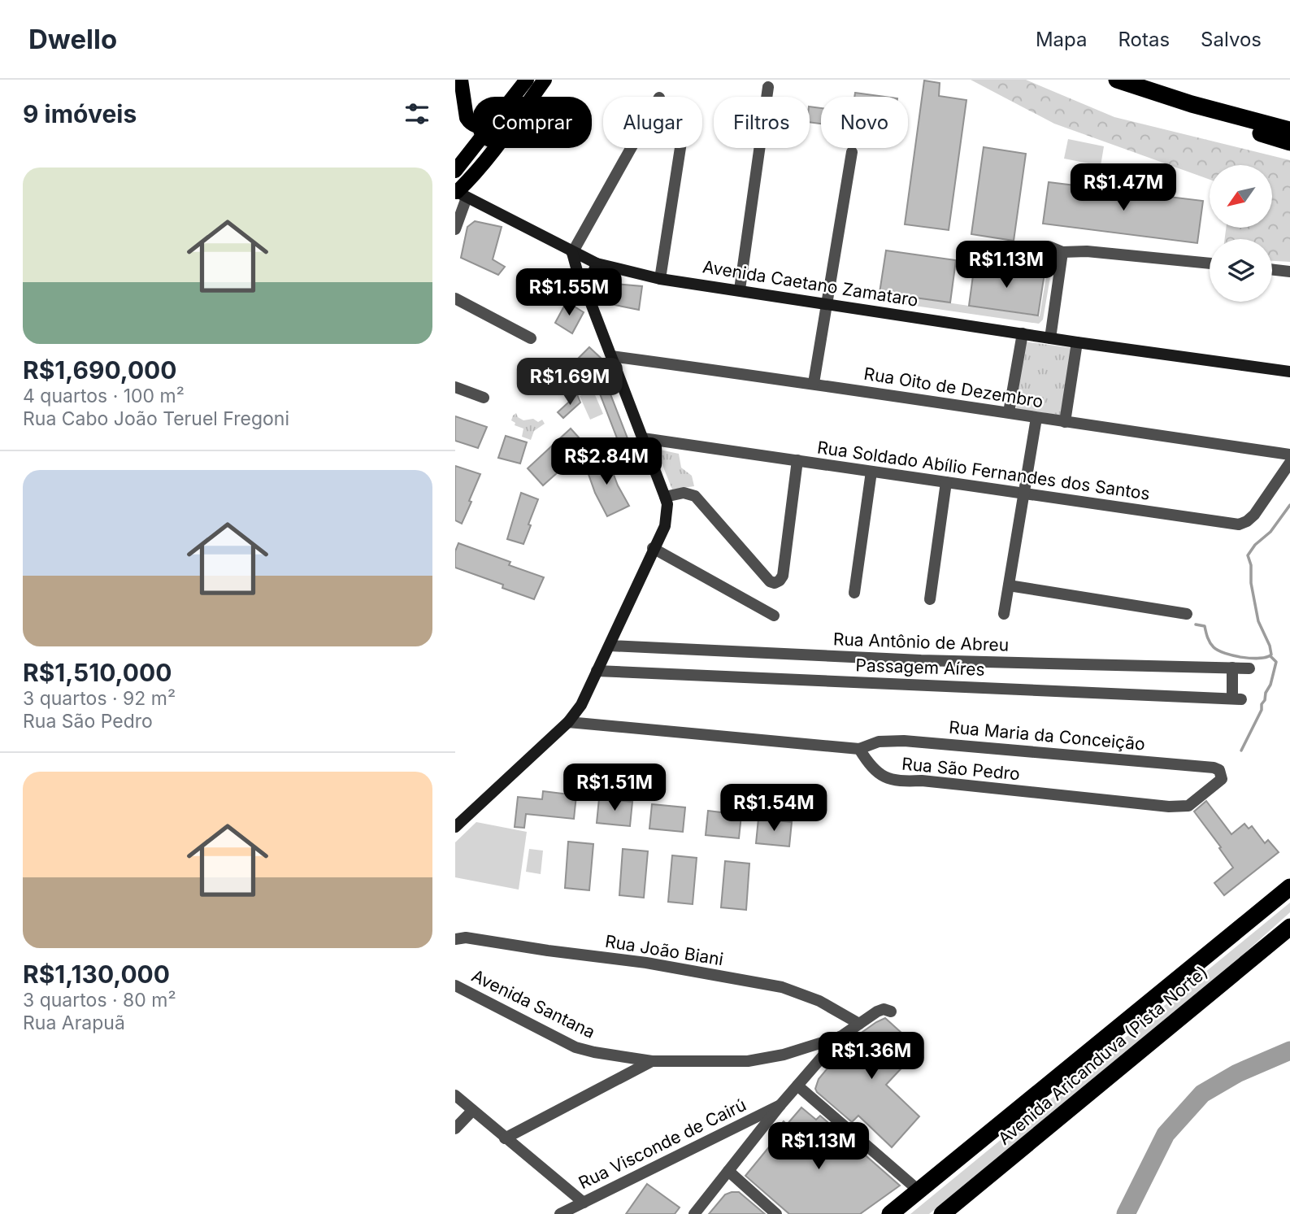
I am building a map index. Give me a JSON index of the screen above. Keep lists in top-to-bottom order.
{
  "streets": {
    "highway": ["Avenida Aricanduva (Pista Norte)"],
    "main road": ["Avenida Caetano Zamataro"],
    "street": [
      "Rua Oito de Dezembro",
      "Rua Soldado Abílio Fernandes dos Santos",
      "Rua Antônio de Abreu",
      "Passagem Aíres",
      "Rua Maria da Conceição",
      "Rua São Pedro",
      "Rua João Biani",
      "Avenida Santana",
      "Rua Visconde de Cairú"
    ]
  },
  "crossings": [
    ["Rua Antônio de Abreu", "Passagem Aíres"],
    ["Rua Maria da Conceição", "Rua São Pedro"],
    ["Rua João Biani", "Avenida Santana"]
  ],
  "north": "bottom left",
  "page": {
    "header": "Dwello",
    "nav": ["Mapa", "Rotas", "Salvos"],
    "heading": "9 imóveis",
    "chip": [
      "Comprar",
      "Alugar",
      "Filtros",
      "Novo"
    ],
    "list": [
      {
        "name": "R$1,690,000",
        "note": "4 quartos · 100 m² · Rua Cabo João Teruel Fregoni"
      },
      {
        "name": "R$1,510,000",
        "note": "3 quartos · 92 m² · Rua São Pedro"
      },
      {
        "name": "R$1,130,000",
        "note": "3 quartos · 80 m² · Rua Arapuã"
      }
    ],
    "price": [
      "R$1.47M",
      "R$1.13M",
      "R$1.55M",
      "R$1.69M",
      "R$2.84M",
      "R$1.51M",
      "R$1.54M",
      "R$1.36M",
      "R$1.13M"
    ]
  }
}
